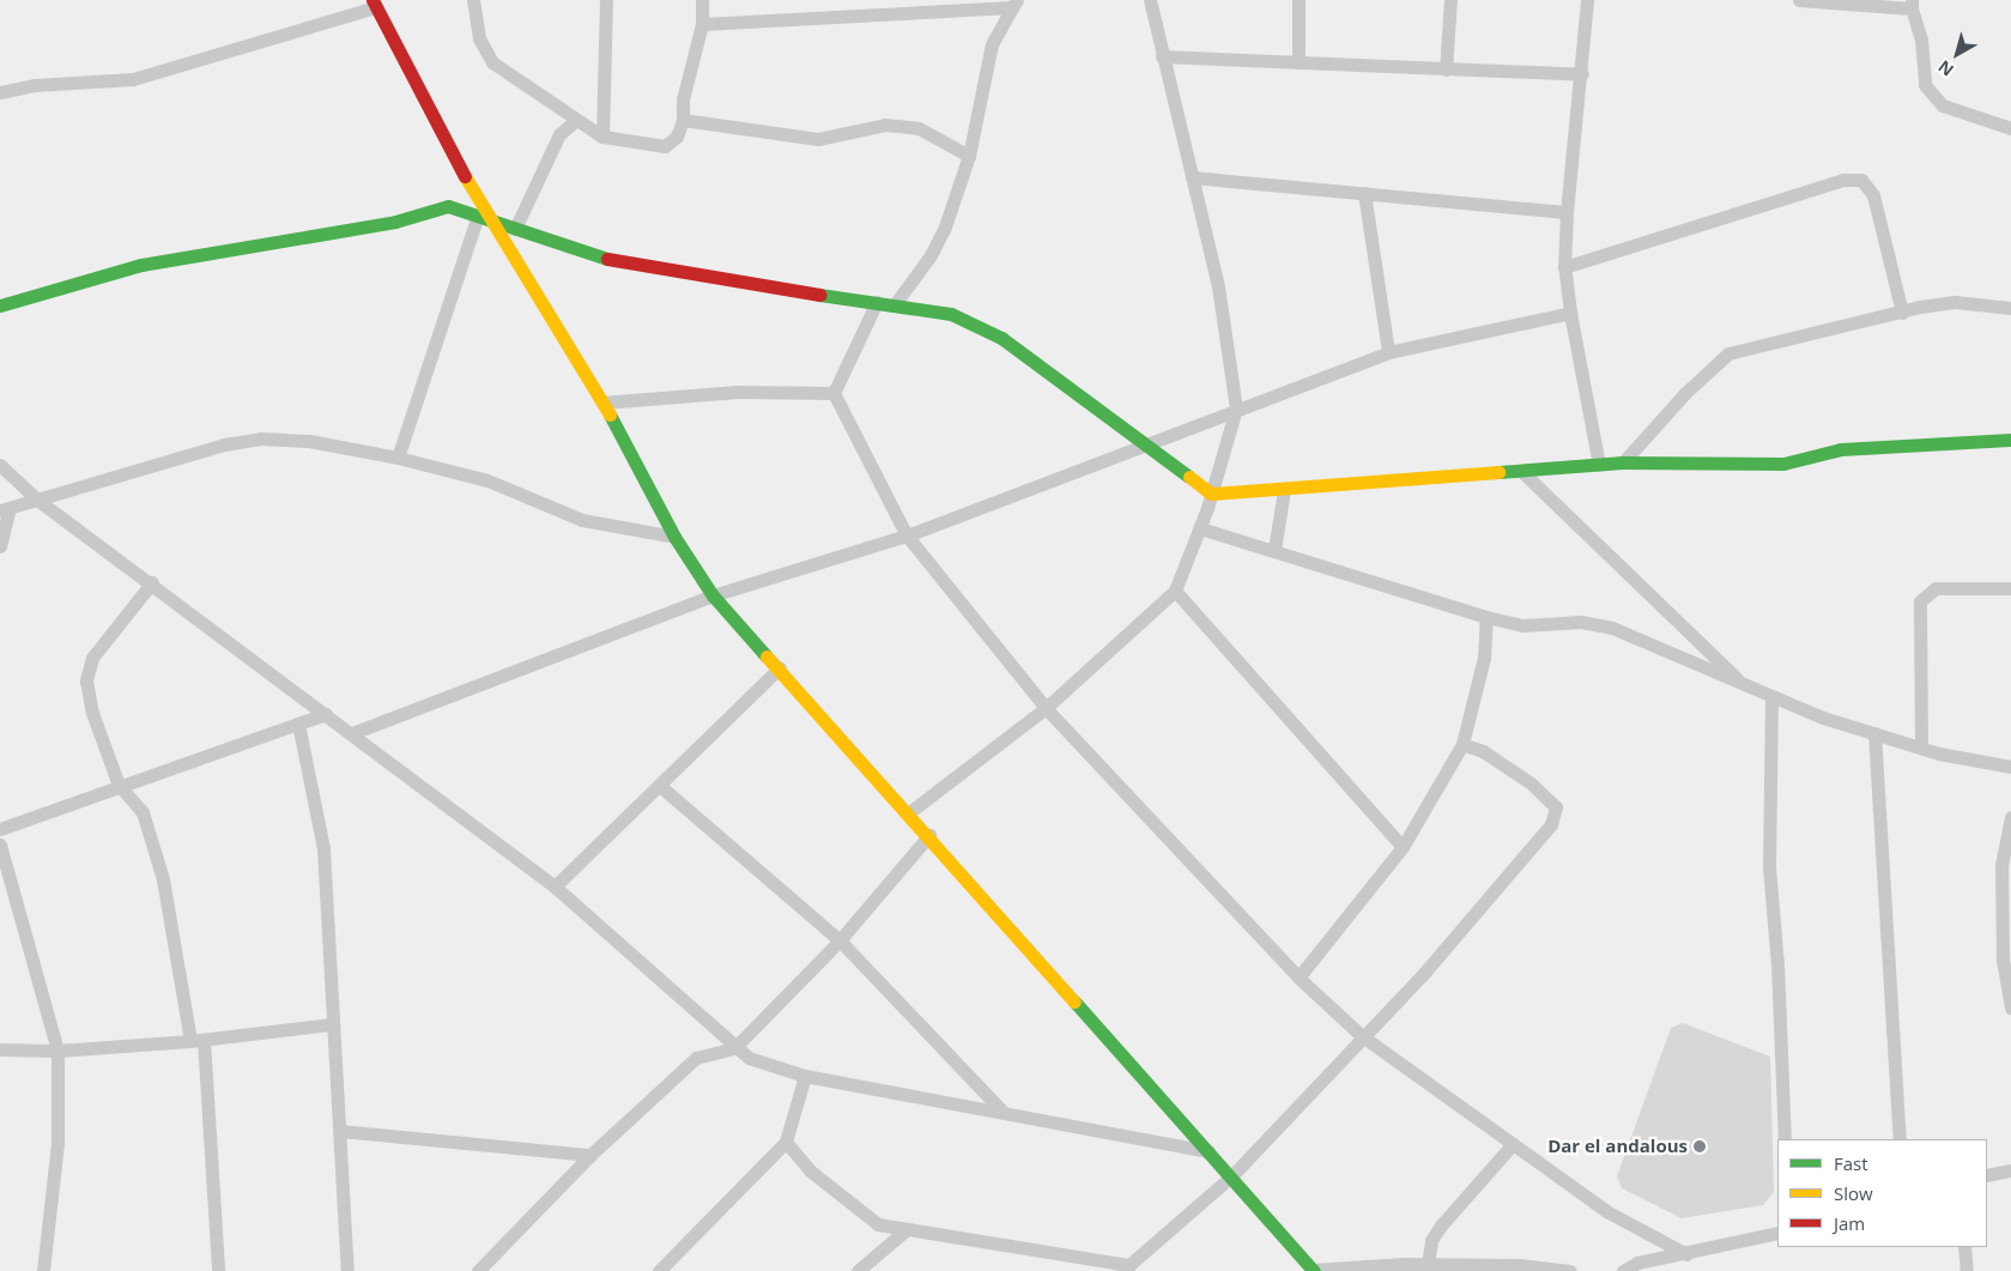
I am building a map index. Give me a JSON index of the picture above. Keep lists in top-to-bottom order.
{
  "places": ["Dar el andalous"],
  "legend": ["Fast", "Slow", "Jam"],
  "north": "bottom left"
}
